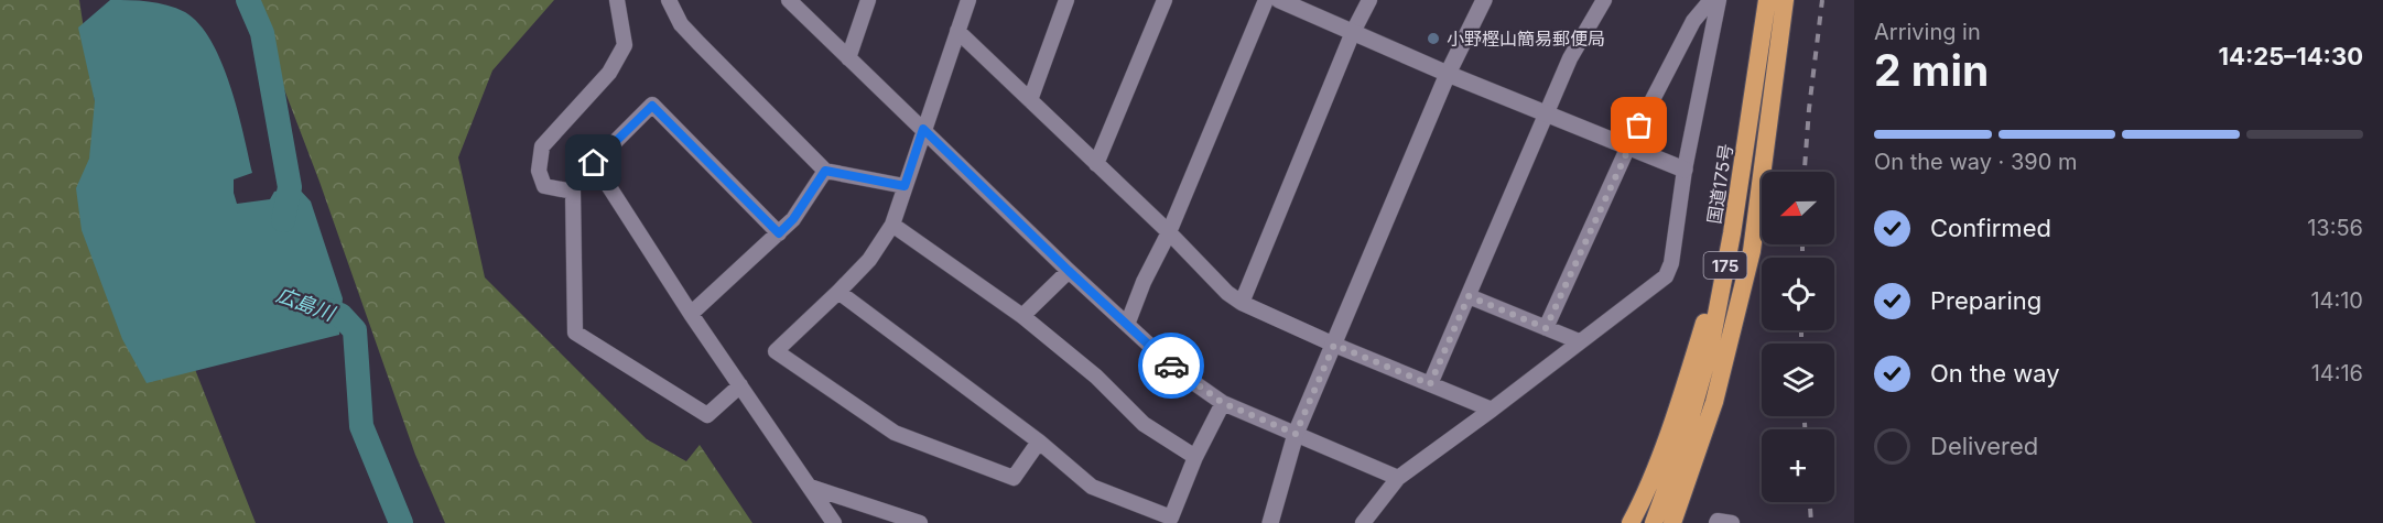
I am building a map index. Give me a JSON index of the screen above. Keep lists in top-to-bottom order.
{
  "streets": {
    "highway": ["国道175号", "175"]
  },
  "water": ["広島川"],
  "places": ["小野樫山簡易郵便局"],
  "north": "left",
  "page": {
    "heading": ["2 min", "Arriving in", "14:25–14:30"],
    "bar": "On the way · 390 m",
    "map_buttons": "+",
    "list": [
      ["Confirmed", "13:56"],
      ["Preparing", "14:10"],
      ["On the way", "14:16"],
      "Delivered"
    ]
  }
}
